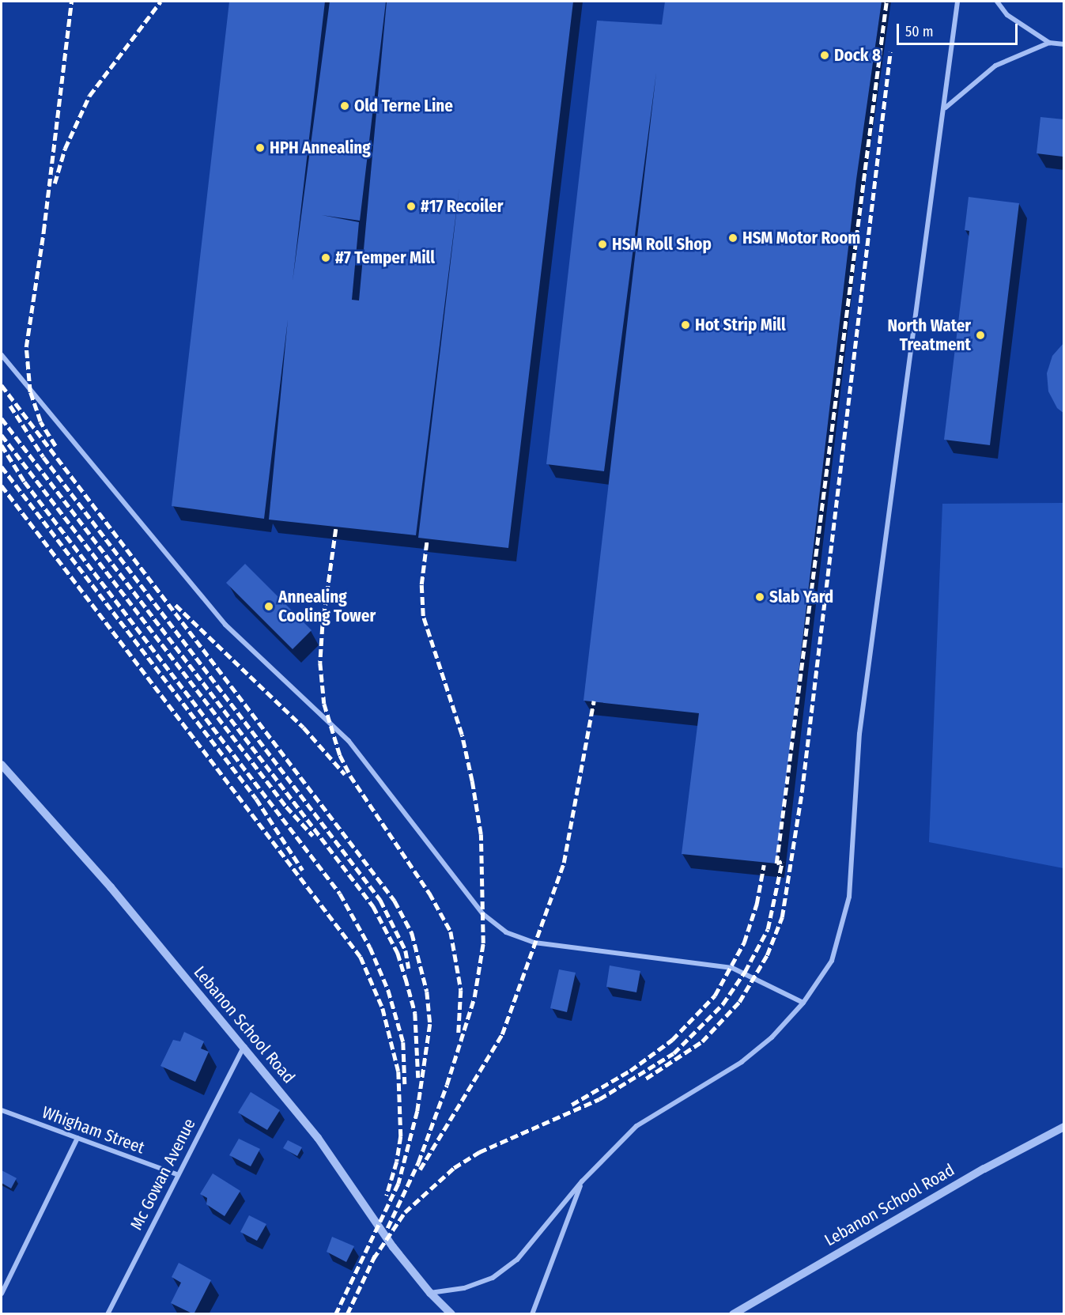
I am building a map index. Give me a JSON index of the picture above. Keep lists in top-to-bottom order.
{
  "streets": {
    "street": ["Lebanon School Road", "Whigham Street", "Mc Gowan Avenue"]
  },
  "crossings": [
    ["Lebanon School Road", "Mc Gowan Avenue"],
    ["Whigham Street", "Mc Gowan Avenue"]
  ],
  "places": [
    "Dock 8",
    "Old Terne Line",
    "HPH Annealing",
    "#17 Recoiler",
    "HSM Motor Room",
    "HSM Roll Shop",
    "#7 Temper Mill",
    "Hot Strip Mill",
    "North Water Treatment",
    "Slab Yard",
    "Annealing Cooling Tower"
  ],
  "scale_bar": "50 m"
}
